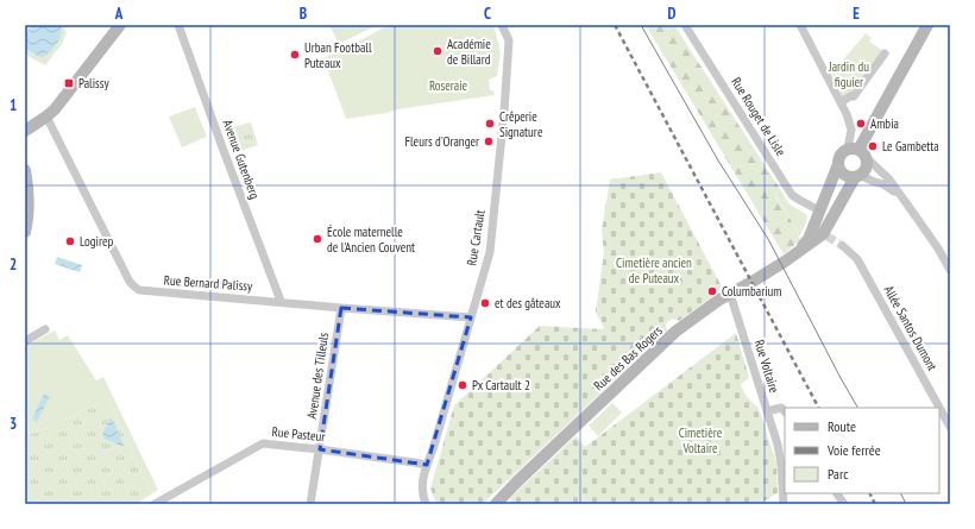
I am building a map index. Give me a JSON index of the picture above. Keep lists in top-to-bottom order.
{
  "streets": {
    "street": [
      "Rue Rouget de Lisle",
      "Avenue Gutenberg",
      "Rue Cartault",
      "Rue Bernard Palissy",
      "Allée Santos Dumont",
      "Rue des Bas Rogers",
      "Rue Voltaire",
      "Avenue des Tilleuls",
      "Rue Pasteur"
    ]
  },
  "crossings": [
    ["Rue Rouget de Lisle", "Rue des Bas Rogers"],
    ["Avenue Gutenberg", "Rue Bernard Palissy"],
    ["Rue Cartault", "Rue Bernard Palissy"],
    ["Rue Cartault", "Rue Pasteur"],
    ["Rue Bernard Palissy", "Avenue des Tilleuls"],
    ["Rue des Bas Rogers", "Rue Voltaire"],
    ["Avenue des Tilleuls", "Rue Pasteur"]
  ],
  "parks": [
    "Jardin du figuier",
    "Roseraie",
    "Cimetière ancien de Puteaux",
    "Cimetière Voltaire"
  ],
  "places": {
    "other": [
      "Académie de Billard",
      "Urban Football Puteaux",
      "Crêperie Signature",
      "Ambia",
      "Fleurs d'Oranger",
      "Le Gambetta",
      "École maternelle de l'Ancien Couvent",
      "Logirep",
      "Columbarium",
      "et des gâteaux",
      "Px Cartault 2"
    ],
    "transit": ["Palissy"]
  },
  "legend": ["Route", "Voie ferrée", "Parc"],
  "grid": {
    "columns": [
      "A",
      "B",
      "C",
      "D",
      "E"
    ],
    "rows": ["1", "2", "3"]
  }
}
